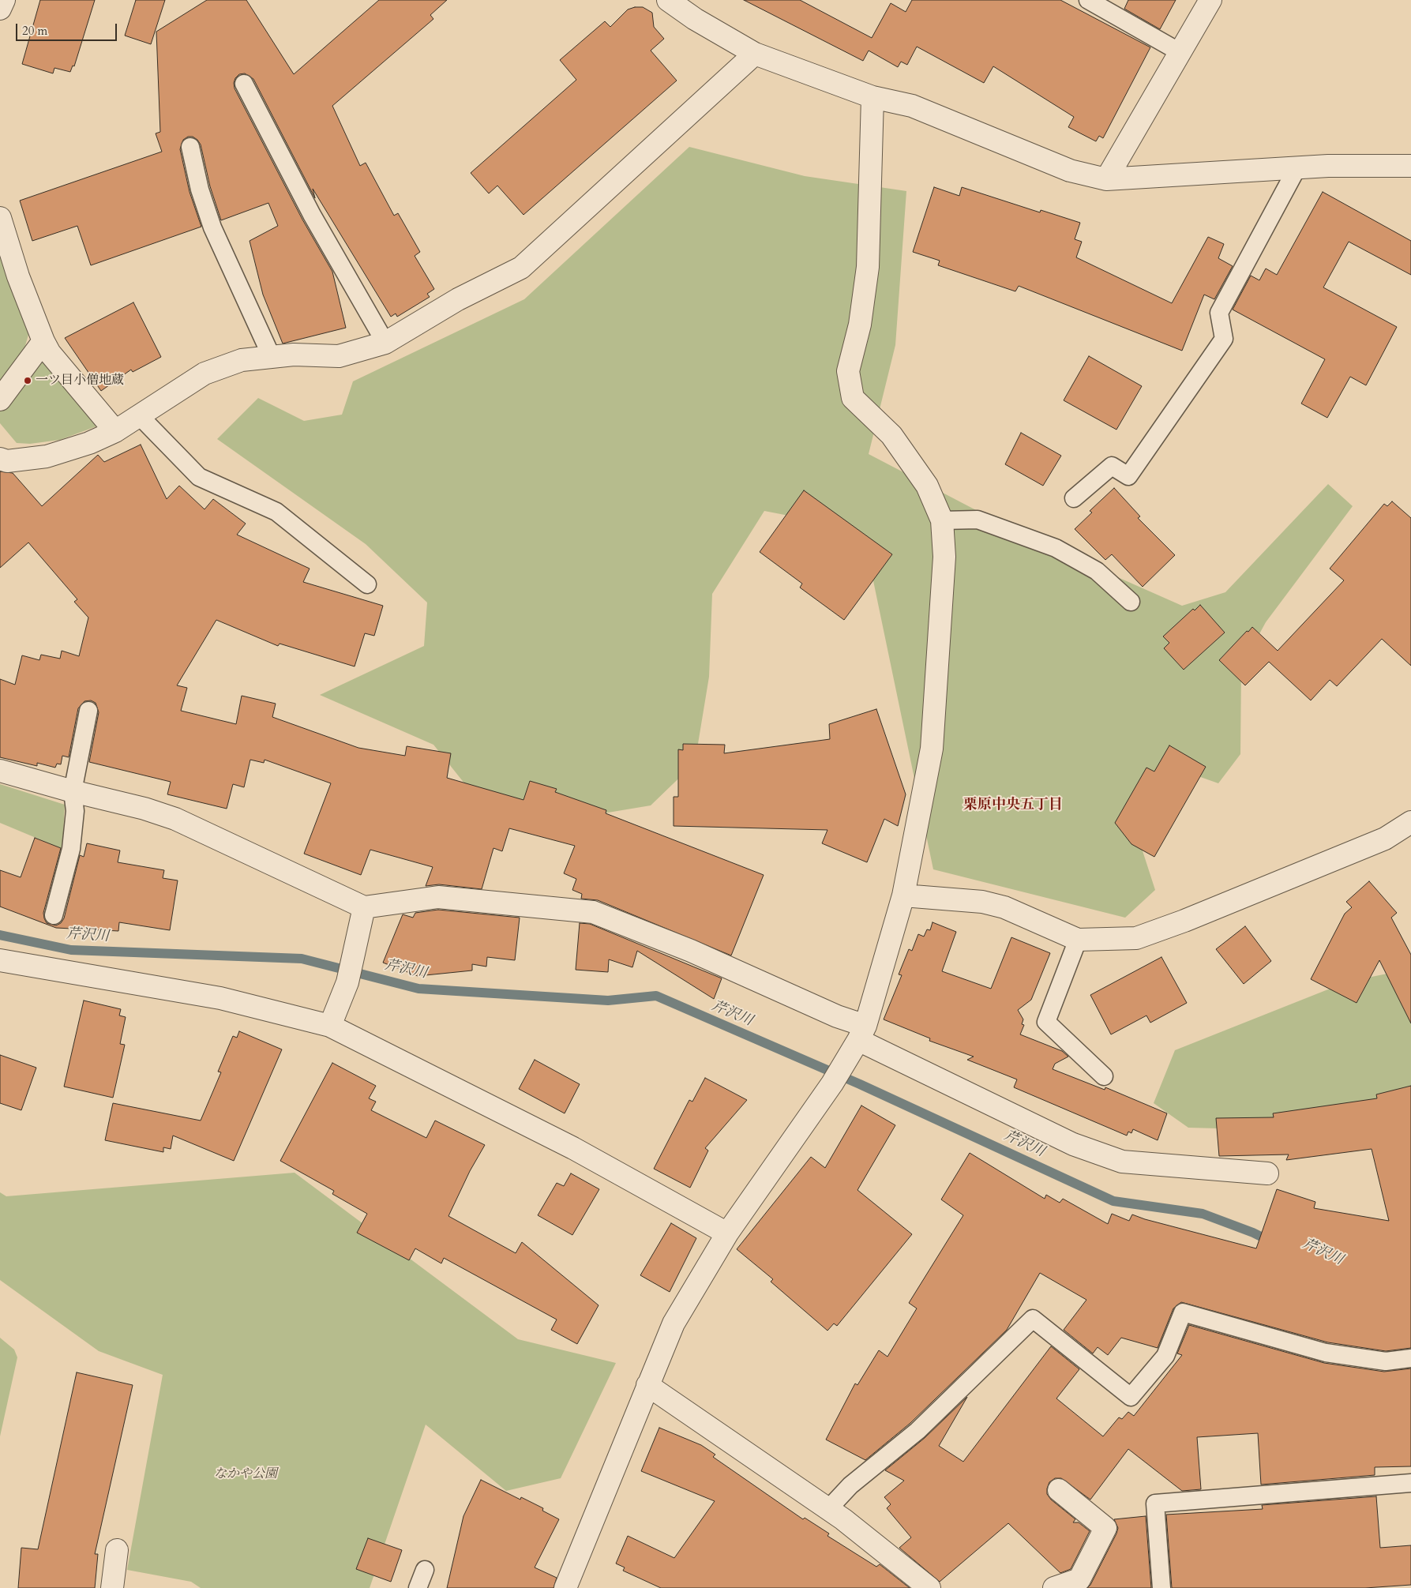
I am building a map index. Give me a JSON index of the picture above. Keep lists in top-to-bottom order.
{
  "districts": ["栗原中央五丁目"],
  "water": ["芹沢川"],
  "parks": ["なかや公園"],
  "places": ["一ツ目小僧地蔵"],
  "scale_bar": "20 m"
}
